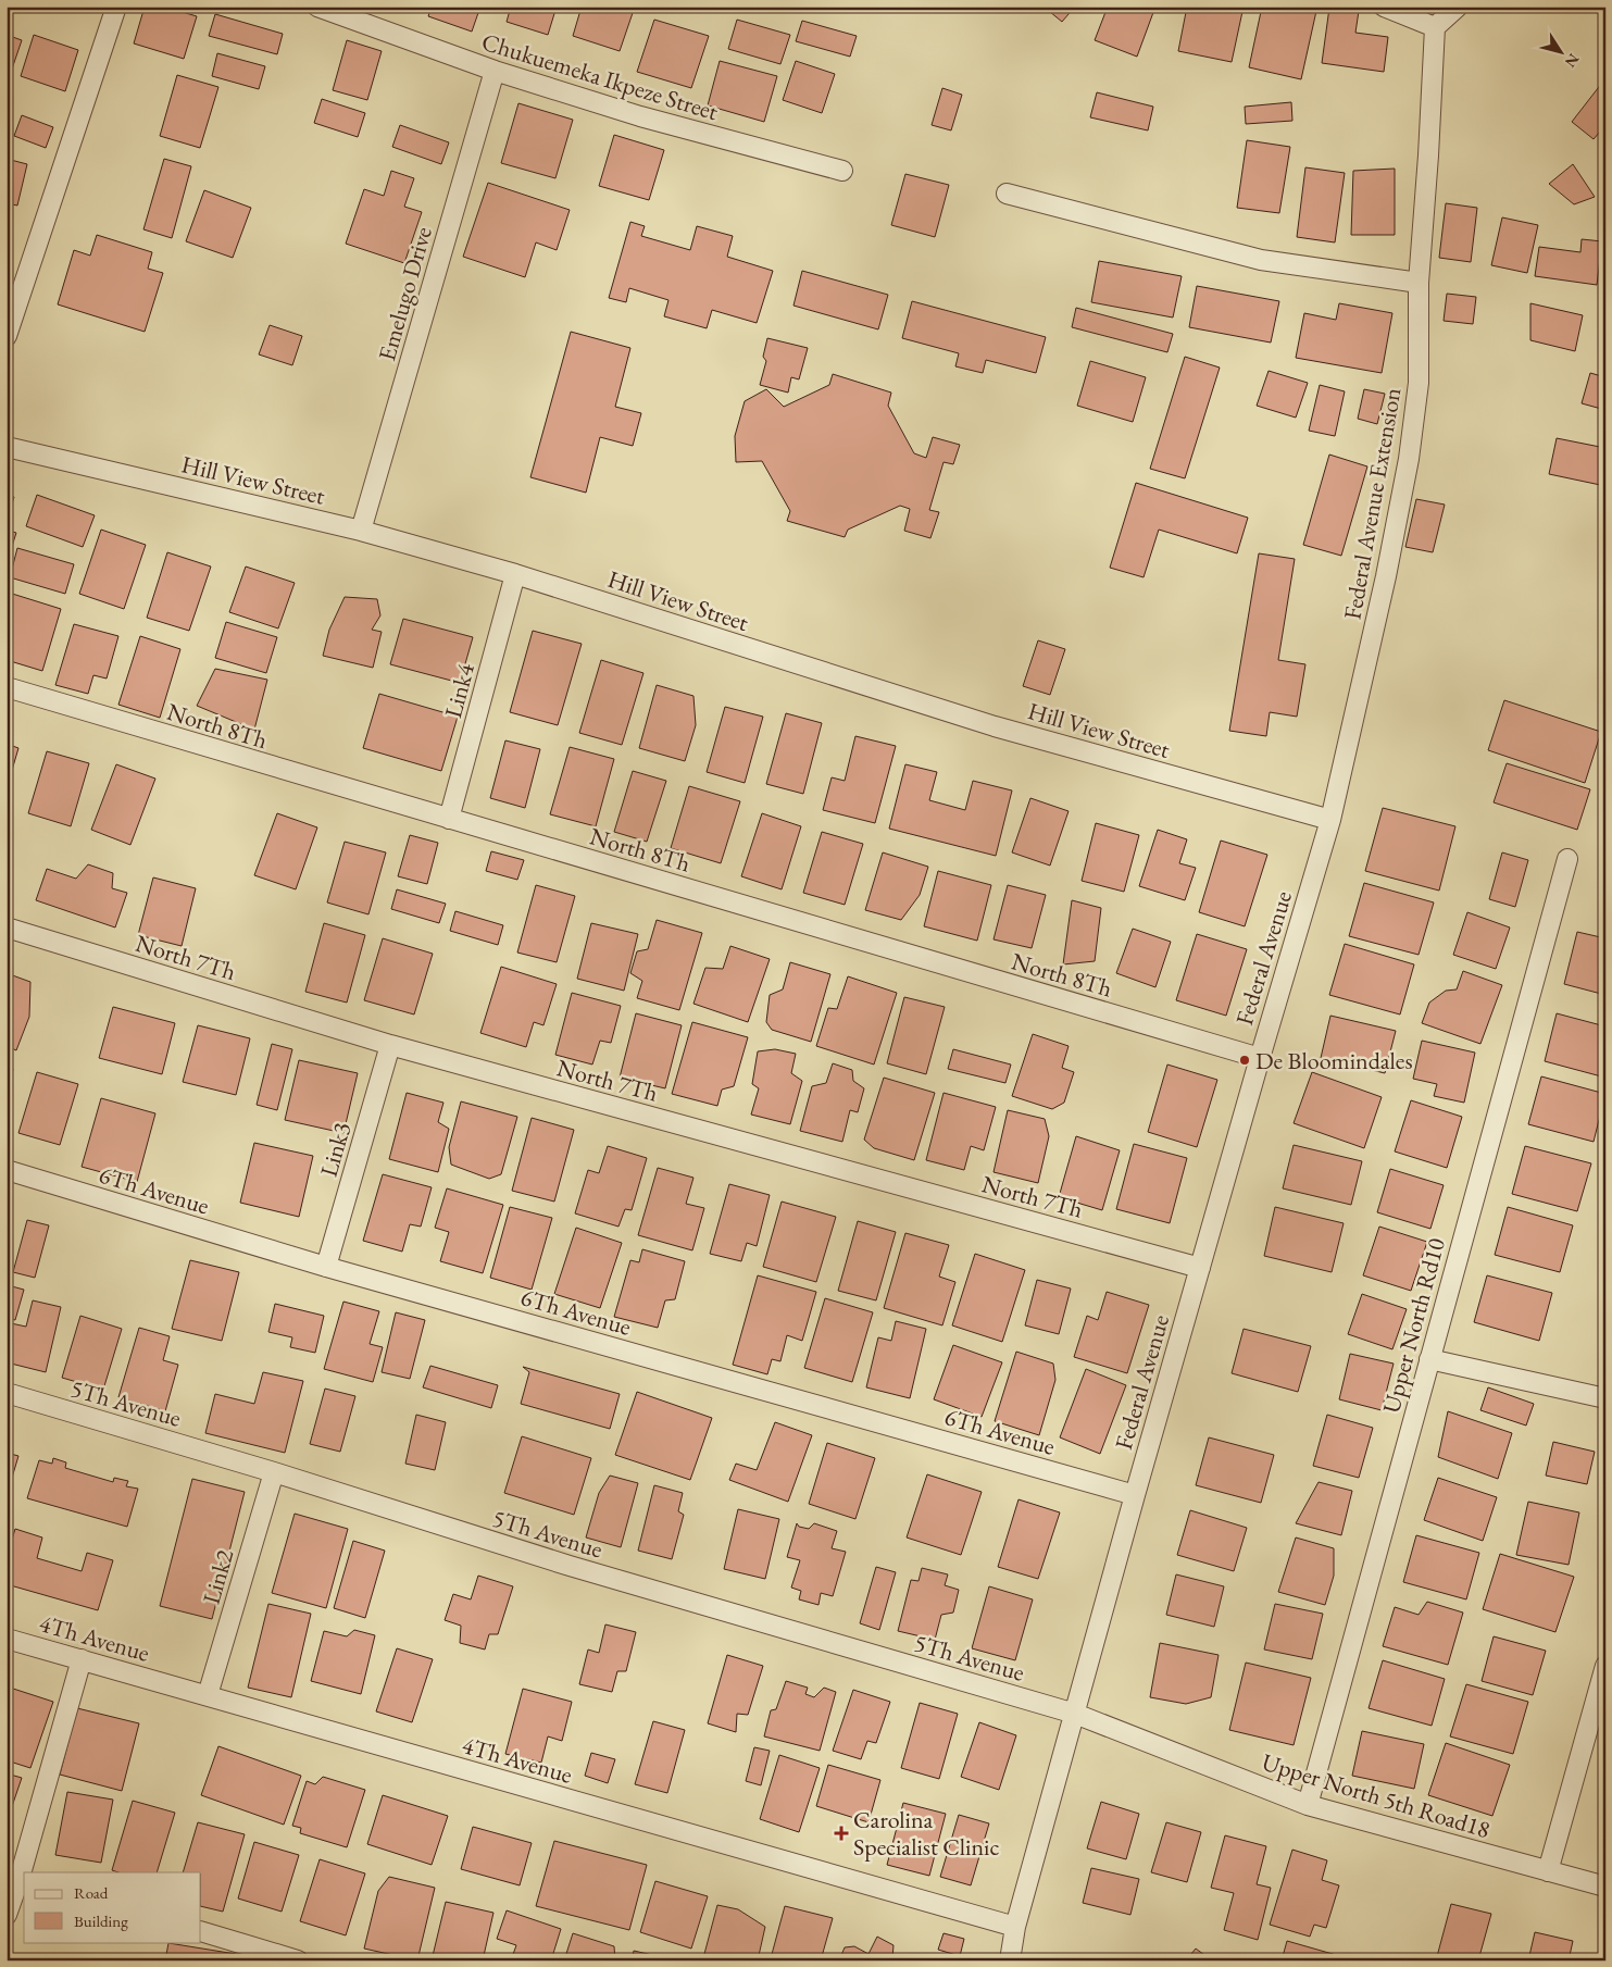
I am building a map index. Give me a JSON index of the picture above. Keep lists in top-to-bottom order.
{
  "streets": {
    "street": [
      "Chukuemeka Ikpeze Street",
      "Emelugo Drive",
      "Hill View Street",
      "Federal Avenue Extension",
      "Link4",
      "North 8Th",
      "North 7Th",
      "Federal Avenue",
      "Link3",
      "6Th Avenue",
      "Upper North Rd10",
      "5Th Avenue",
      "Link2",
      "4Th Avenue",
      "Upper North 5th Road18"
    ]
  },
  "crossings": [
    ["Chukuemeka Ikpeze Street", "Emelugo Drive"],
    ["Emelugo Drive", "Hill View Street"],
    ["Hill View Street", "Federal Avenue Extension"],
    ["Hill View Street", "Link4"],
    ["Hill View Street", "Federal Avenue"],
    ["Federal Avenue Extension", "Federal Avenue"],
    ["Link4", "North 8Th"],
    ["North 8Th", "Federal Avenue"],
    ["North 7Th", "Federal Avenue"],
    ["North 7Th", "Link3"],
    ["Federal Avenue", "6Th Avenue"],
    ["Federal Avenue", "5Th Avenue"],
    ["Federal Avenue", "4Th Avenue"],
    ["Federal Avenue", "Upper North 5th Road18"],
    ["Link3", "6Th Avenue"],
    ["Upper North Rd10", "Upper North 5th Road18"],
    ["5Th Avenue", "Link2"],
    ["5Th Avenue", "Upper North 5th Road18"],
    ["Link2", "4Th Avenue"]
  ],
  "places": {
    "other": ["De Bloomindales"],
    "health": ["Carolina Specialist Clinic"]
  },
  "legend": ["Road", "Building"],
  "north": "bottom right"
}
